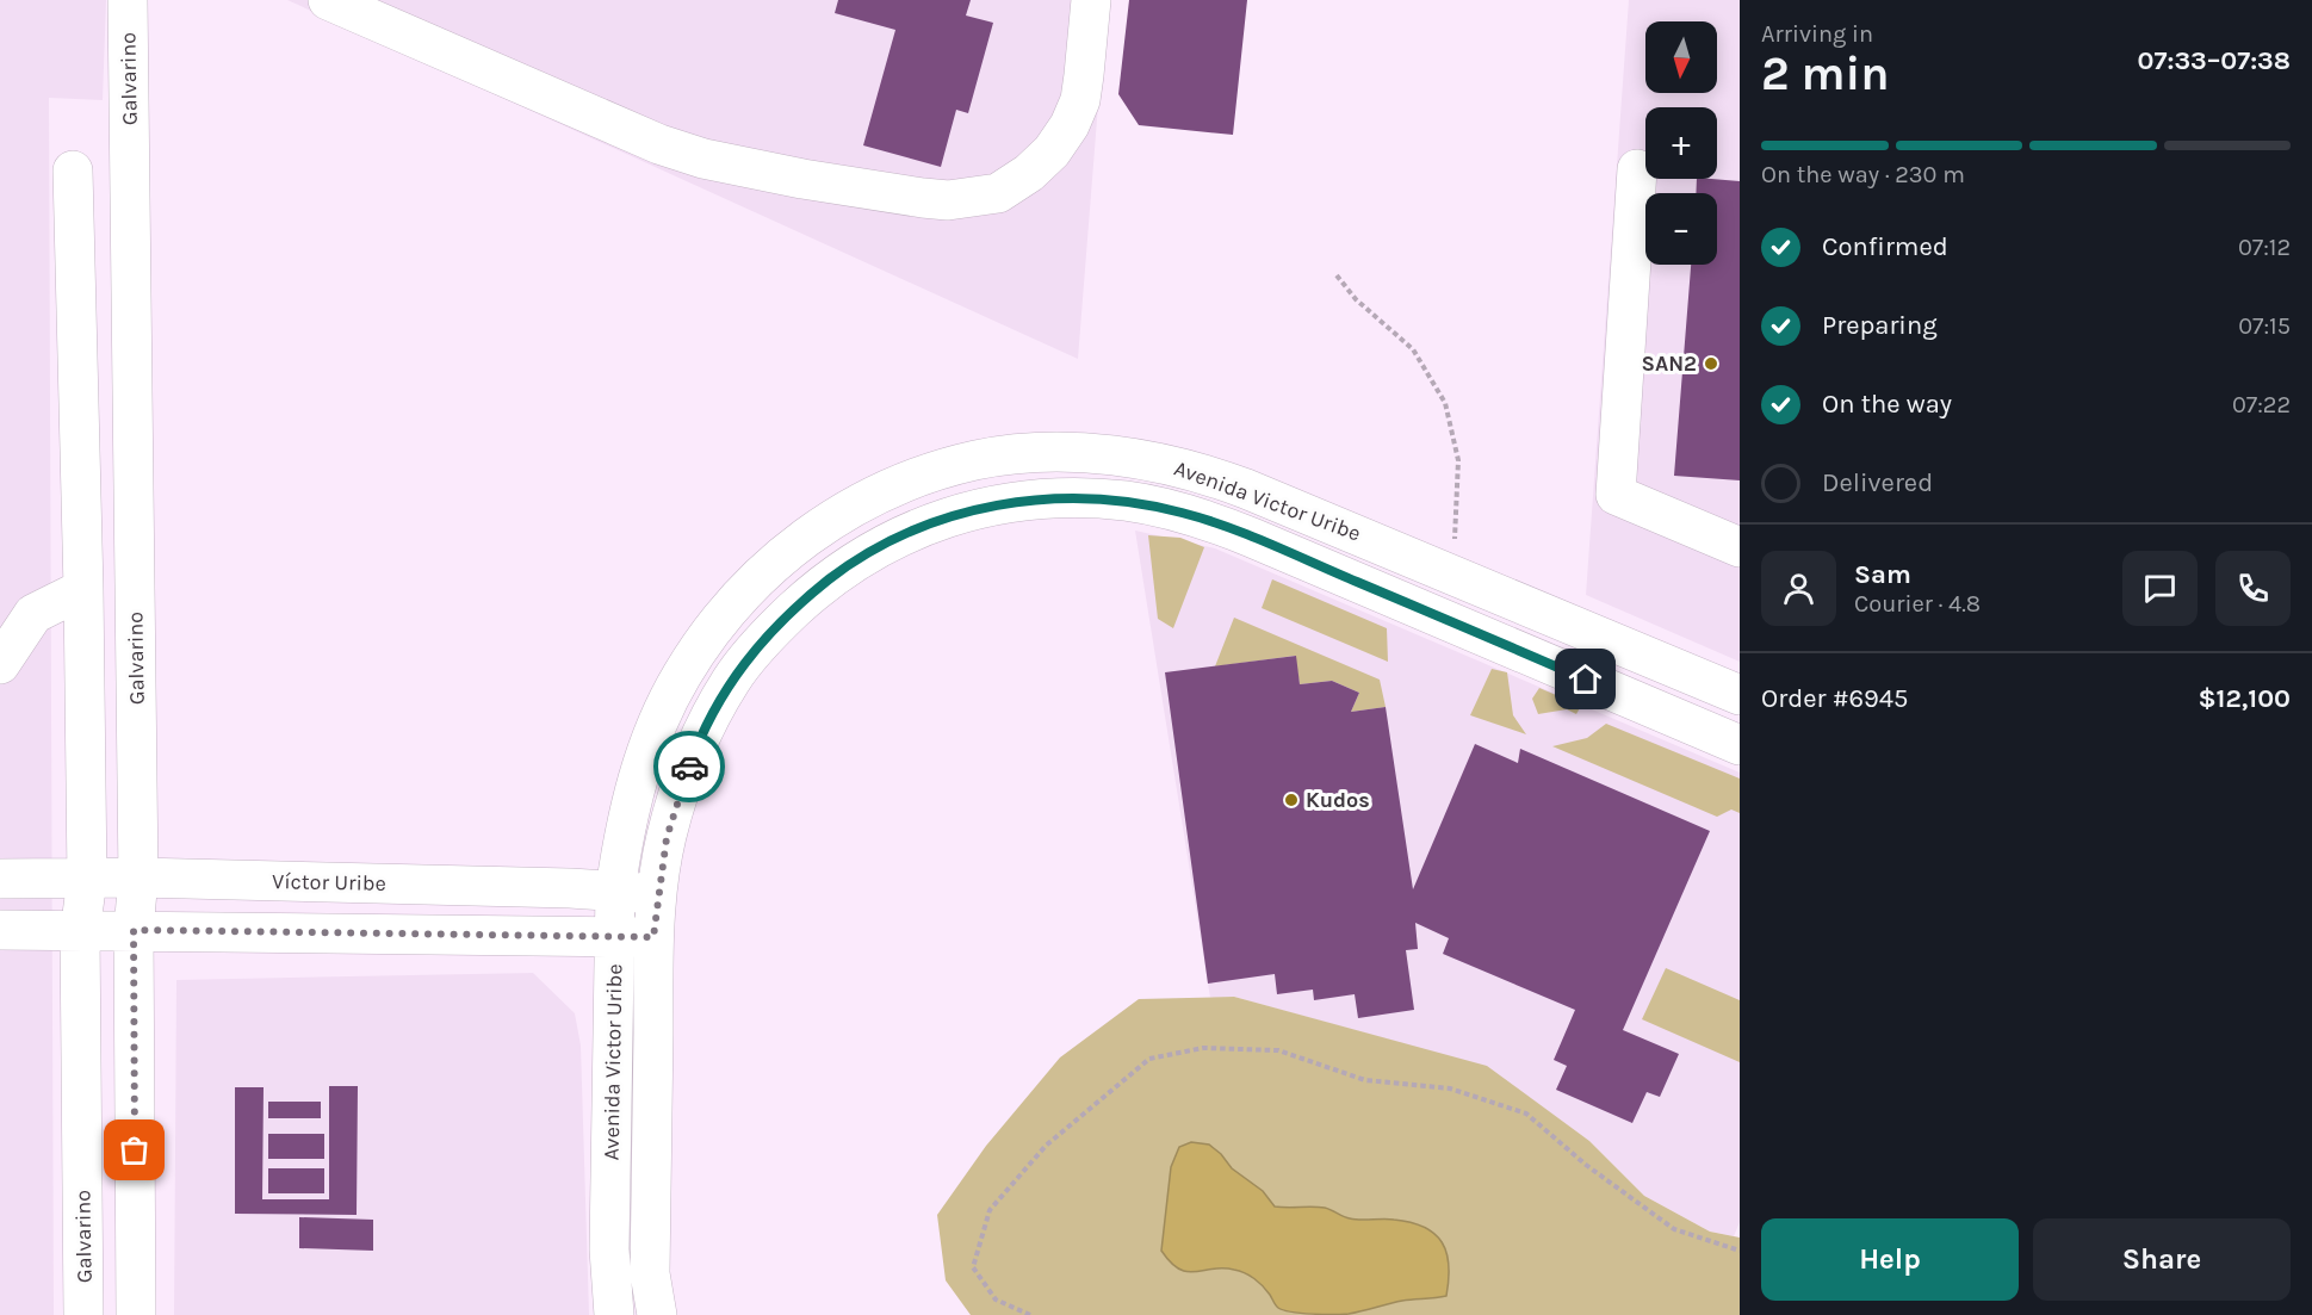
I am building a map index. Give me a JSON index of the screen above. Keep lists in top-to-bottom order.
{
  "streets": {
    "street": ["Galvarino", "Avenida Victor Uribe", "Víctor Uribe"]
  },
  "crossings": [
    ["Galvarino", "Víctor Uribe"],
    ["Avenida Victor Uribe", "Víctor Uribe"]
  ],
  "places": ["SAN2", "Kudos"],
  "north": "bottom",
  "page": {
    "heading": ["2 min", "Arriving in", "07:33–07:38"],
    "panel": [
      "Sam",
      "Courier · 4.8",
      "Order #6945",
      "$12,100"
    ],
    "map_buttons": ["+", "−"],
    "bar": "On the way · 230 m",
    "list": [
      ["Confirmed", "07:12"],
      ["Preparing", "07:15"],
      ["On the way", "07:22"],
      "Delivered"
    ],
    "buttons": ["Help", "Share"]
  }
}
